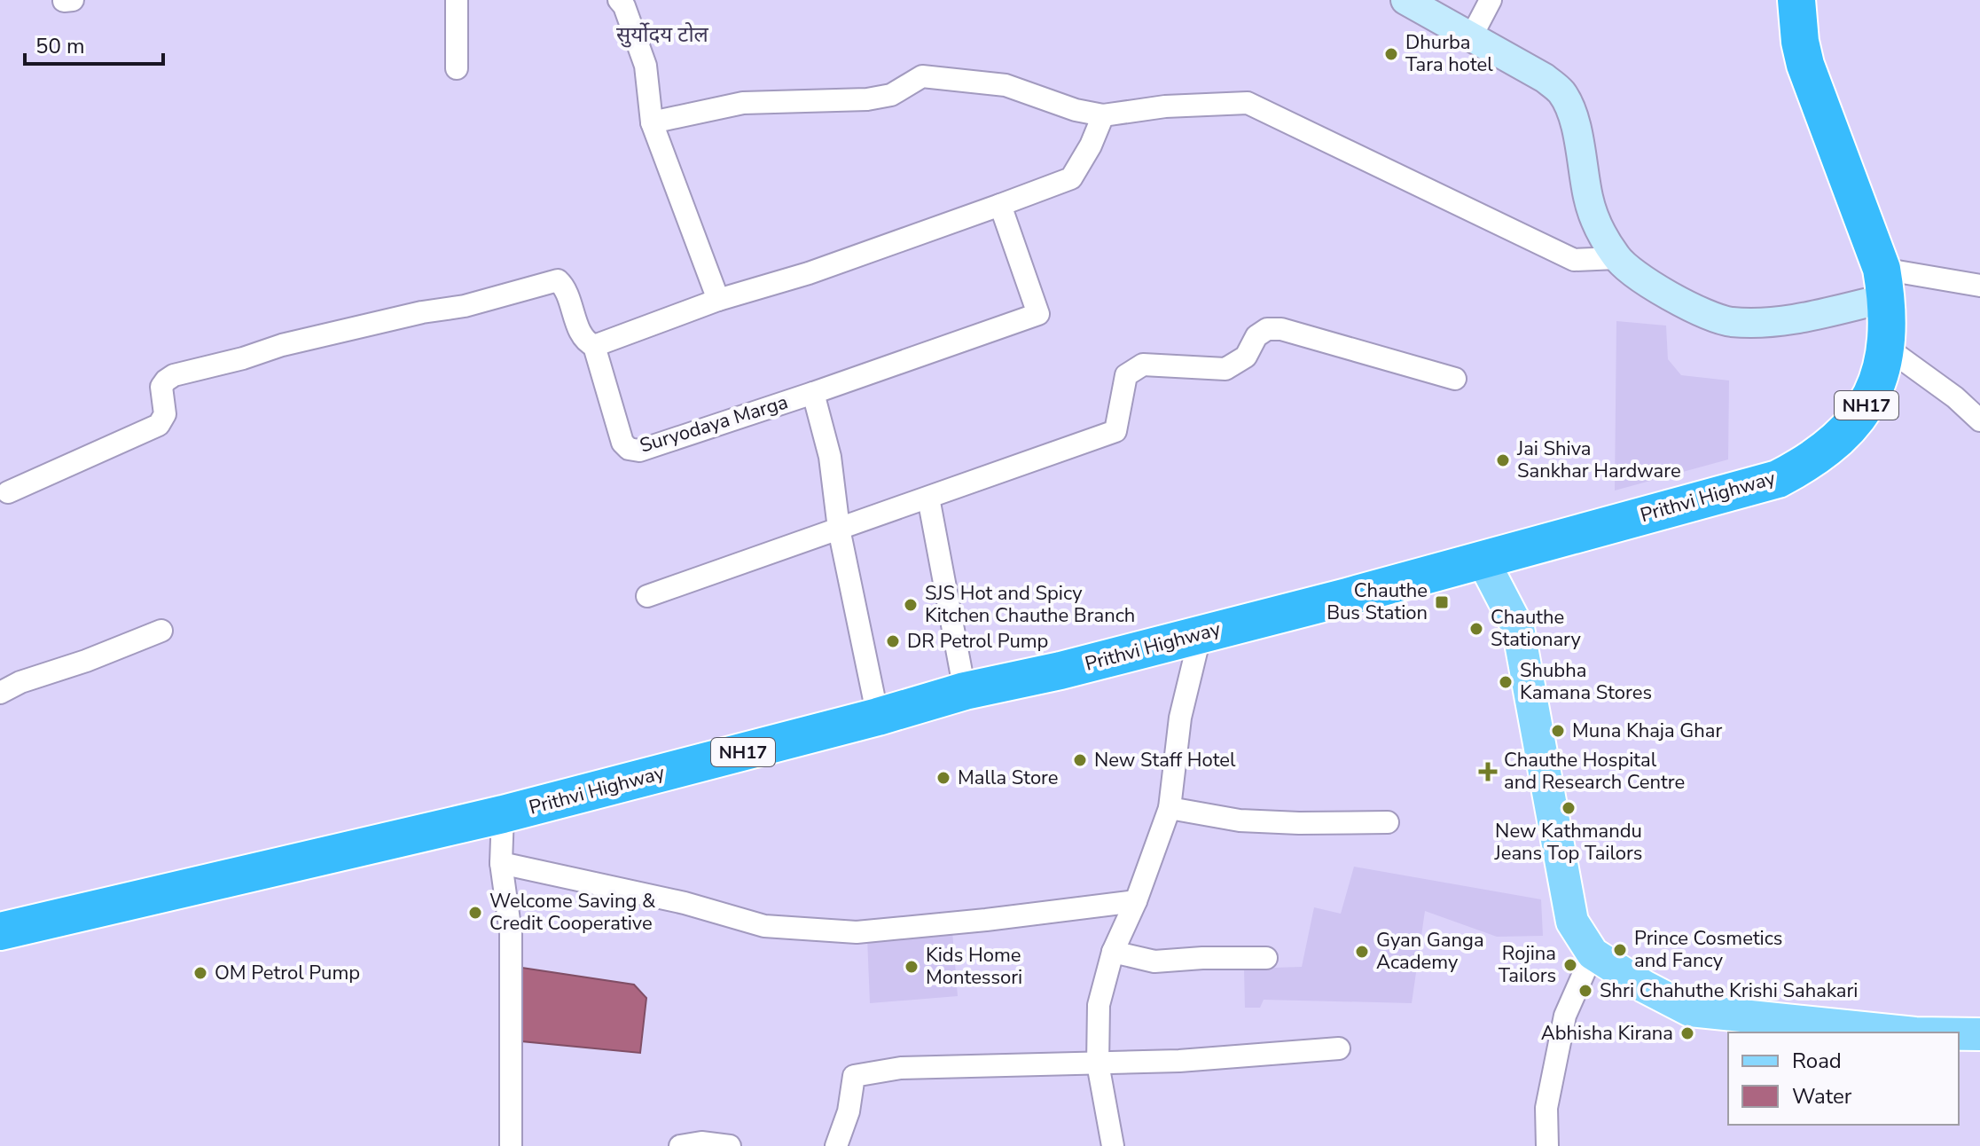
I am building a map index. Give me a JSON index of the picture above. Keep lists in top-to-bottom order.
{
  "streets": {
    "highway": ["NH17", "Prithvi Highway"],
    "street": ["Suryodaya Marga"]
  },
  "crossings": [
    ["Suryodaya Marga", "Prithvi Highway"]
  ],
  "districts": ["सुर्योदय टोल"],
  "places": {
    "other": [
      "Dhurba Tara hotel",
      "Jai Shiva Sankhar Hardware",
      "SJS Hot and Spicy Kitchen Chauthe Branch",
      "Chauthe Stationary",
      "DR Petrol Pump",
      "Shubha Kamana Stores",
      "Muna Khaja Ghar",
      "New Staff Hotel",
      "Malla Store",
      "New Kathmandu Jeans Top Tailors",
      "Welcome Saving & Credit Cooperative",
      "Prince Cosmetics and Fancy",
      "Gyan Ganga Academy",
      "Rojina Tailors",
      "Kids Home Montessori",
      "OM Petrol Pump",
      "Shri Chahuthe Krishi Sahakari",
      "Abhisha Kirana"
    ],
    "transit": ["Chauthe Bus Station"],
    "health": ["Chauthe Hospital and Research Centre"]
  },
  "legend": ["Road", "Water"],
  "scale_bar": "50 m"
}
